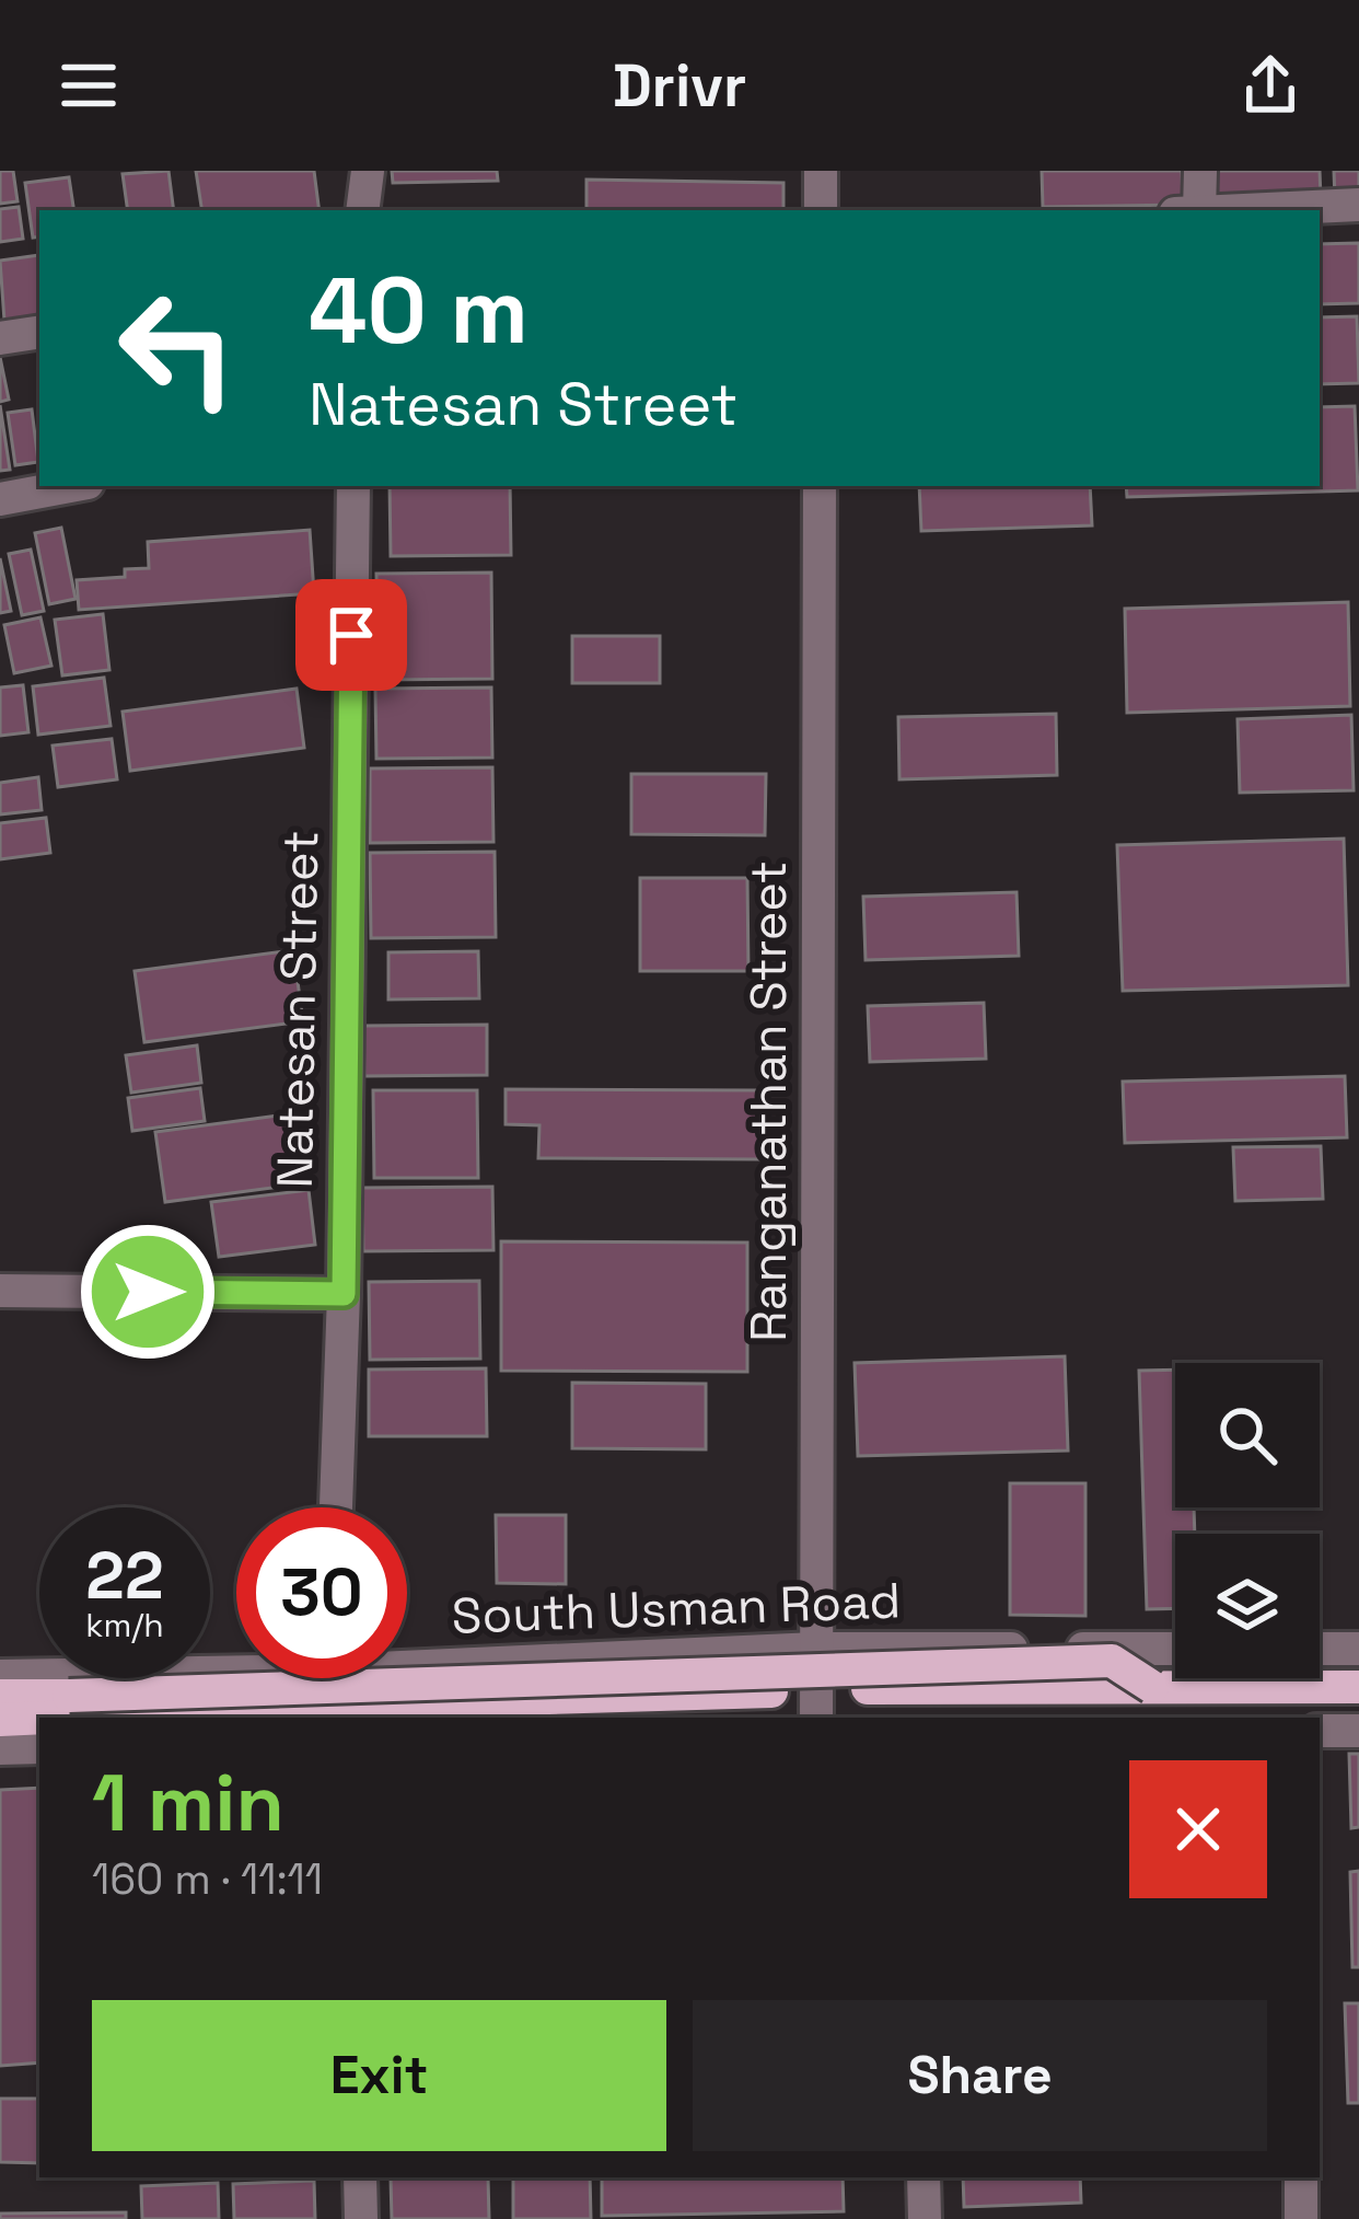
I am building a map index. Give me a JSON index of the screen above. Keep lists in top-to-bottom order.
{
  "streets": {
    "main road": ["South Usman Road"],
    "street": ["Natesan Street", "Ranganathan Street"]
  },
  "crossings": [
    ["Ranganathan Street", "South Usman Road"]
  ],
  "page": {
    "header": "Drivr",
    "turn": ["40 m", "Natesan Street"],
    "speed": "22 km/h",
    "limit": "30",
    "heading": ["1 min", "160 m · 11:11"],
    "buttons": ["Exit", "Share"]
  }
}
